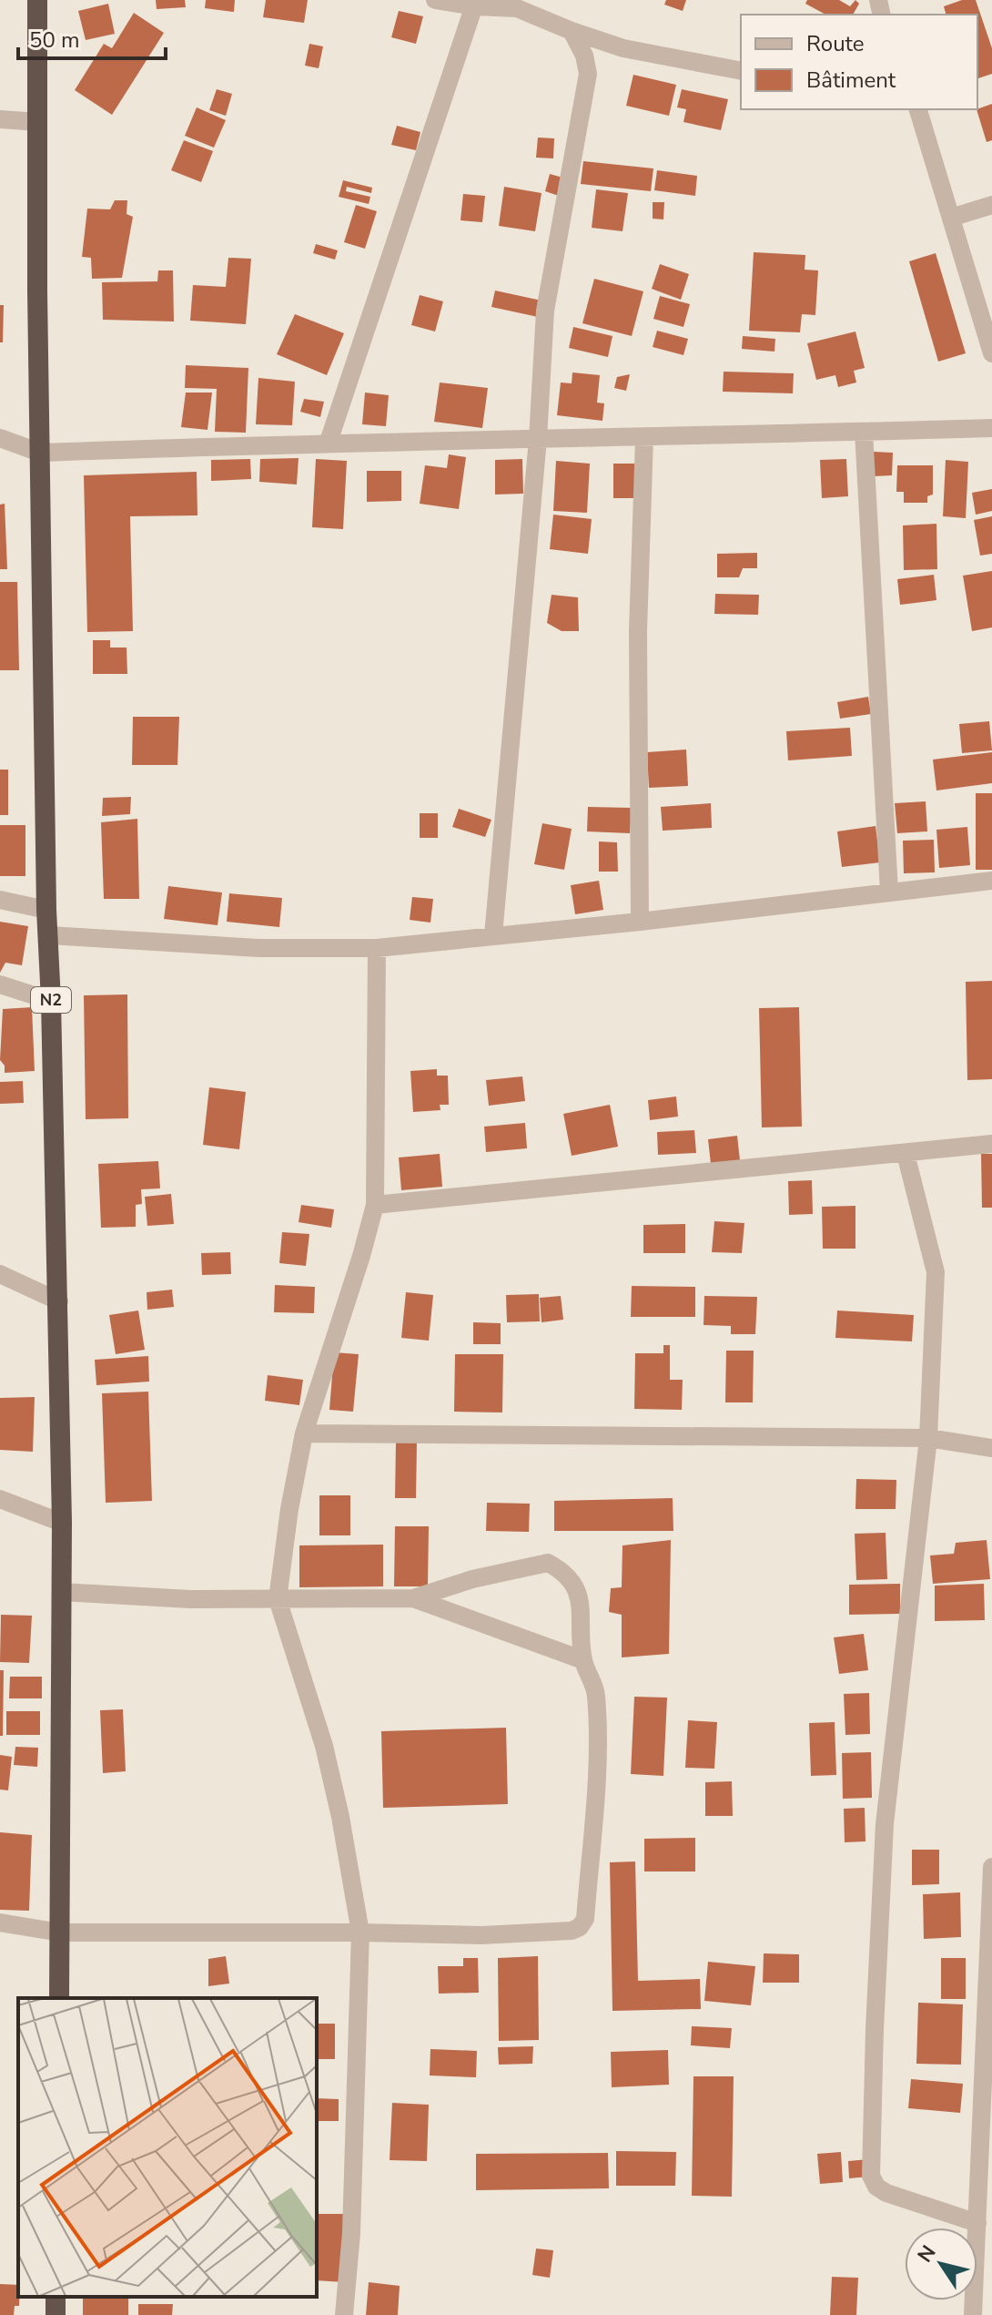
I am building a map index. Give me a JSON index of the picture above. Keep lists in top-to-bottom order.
{
  "streets": {
    "highway": ["N2"]
  },
  "legend": ["Route", "Bâtiment"],
  "scale_bar": "50 m",
  "north": "top left"
}
